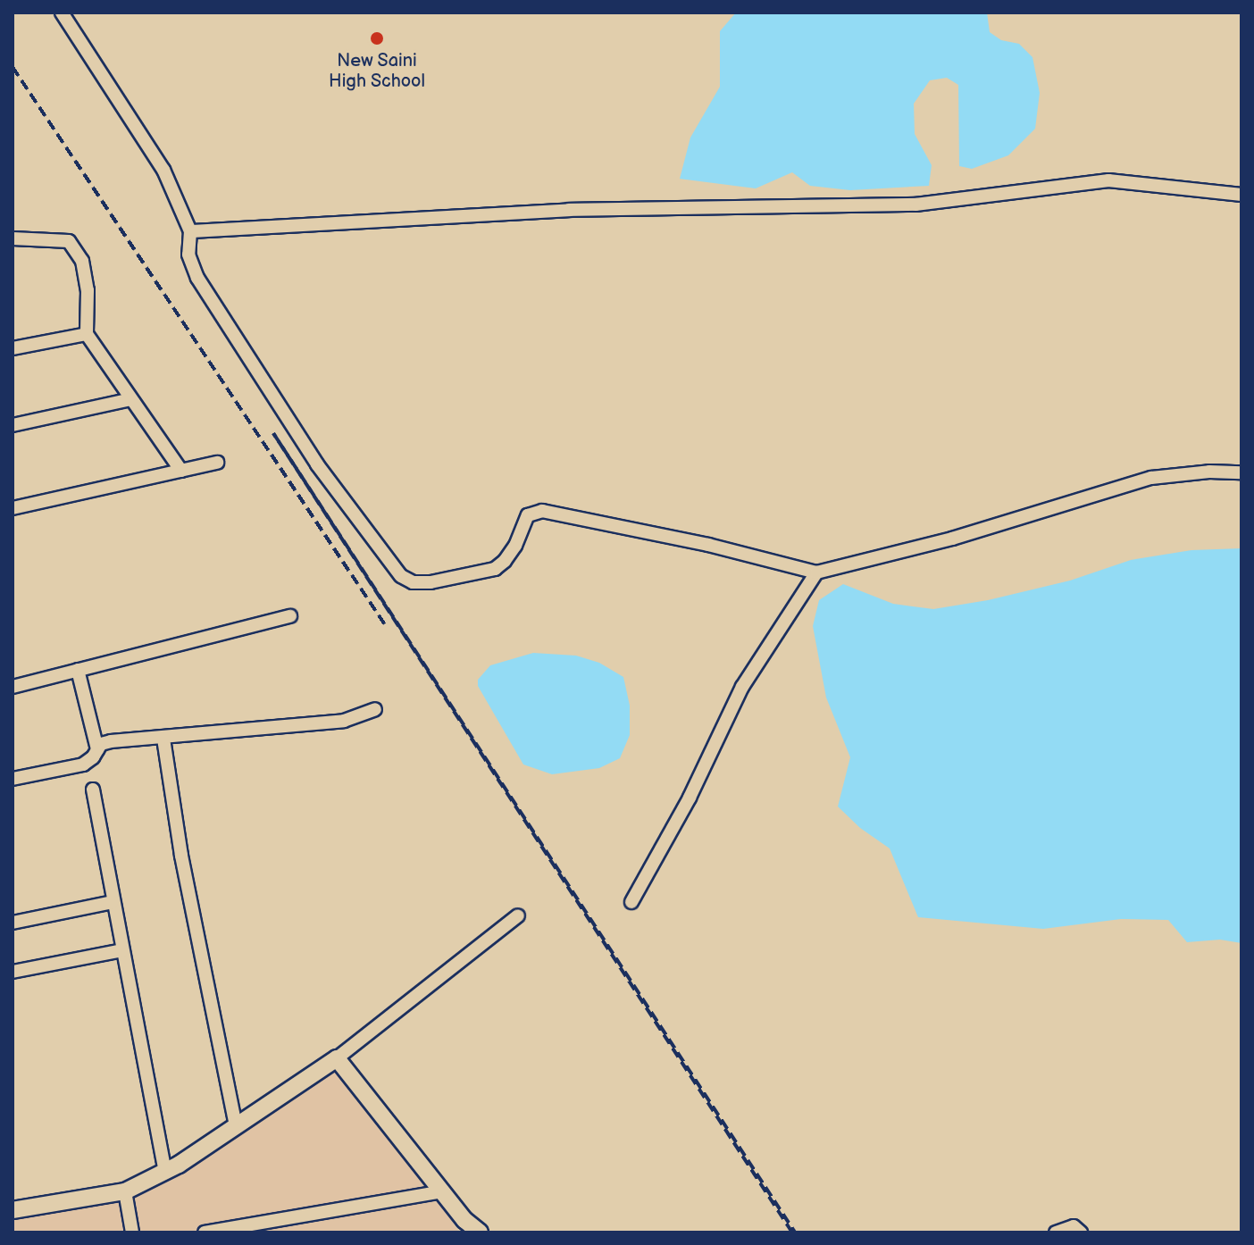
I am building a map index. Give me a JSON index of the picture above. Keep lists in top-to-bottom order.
{
  "places": ["New Saini High School"]
}
